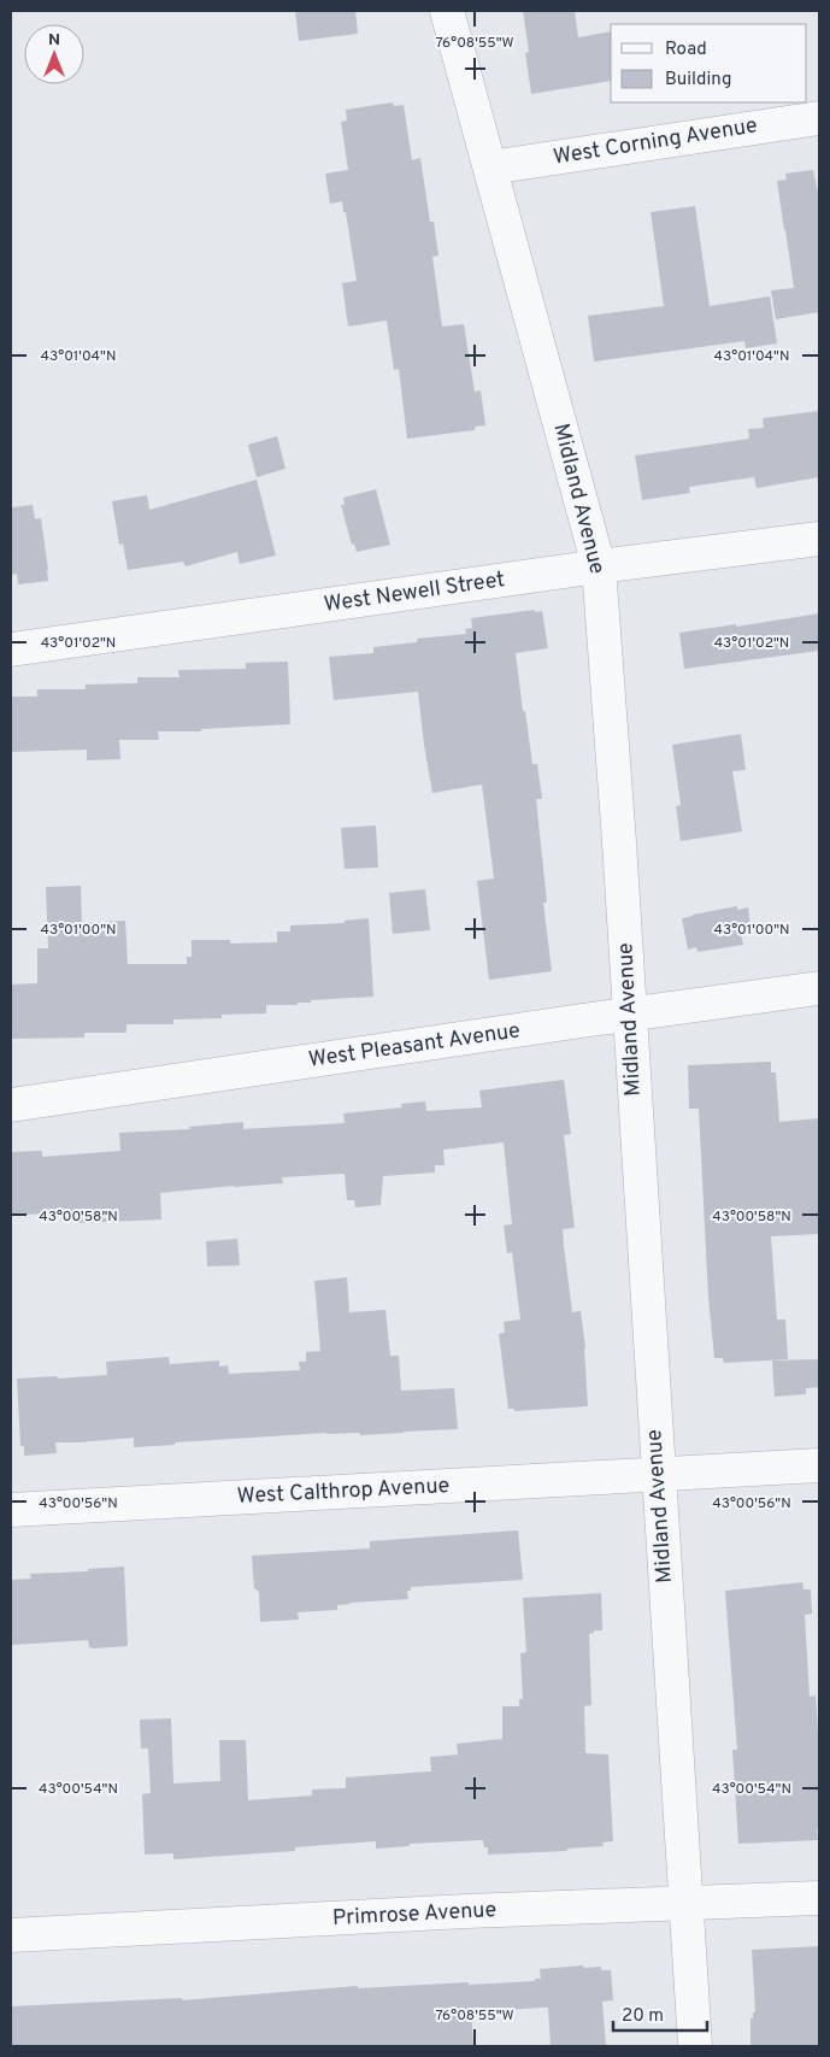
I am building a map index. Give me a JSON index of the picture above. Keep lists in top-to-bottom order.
{
  "streets": {
    "street": [
      "West Corning Avenue",
      "Midland Avenue",
      "West Newell Street",
      "West Pleasant Avenue",
      "West Calthrop Avenue",
      "Primrose Avenue"
    ]
  },
  "crossings": [
    ["West Corning Avenue", "Midland Avenue"],
    ["Midland Avenue", "West Newell Street"],
    ["Midland Avenue", "West Pleasant Avenue"],
    ["Midland Avenue", "West Calthrop Avenue"],
    ["Midland Avenue", "Primrose Avenue"]
  ],
  "legend": ["Road", "Building"],
  "scale_bar": "20 m",
  "north": "top",
  "coordinates": [
    "76°08'55\"W",
    "43°01'04\"N",
    "43°01'02\"N",
    "43°01'00\"N",
    "43°00'58\"N",
    "43°00'56\"N",
    "43°00'54\"N"
  ]
}
